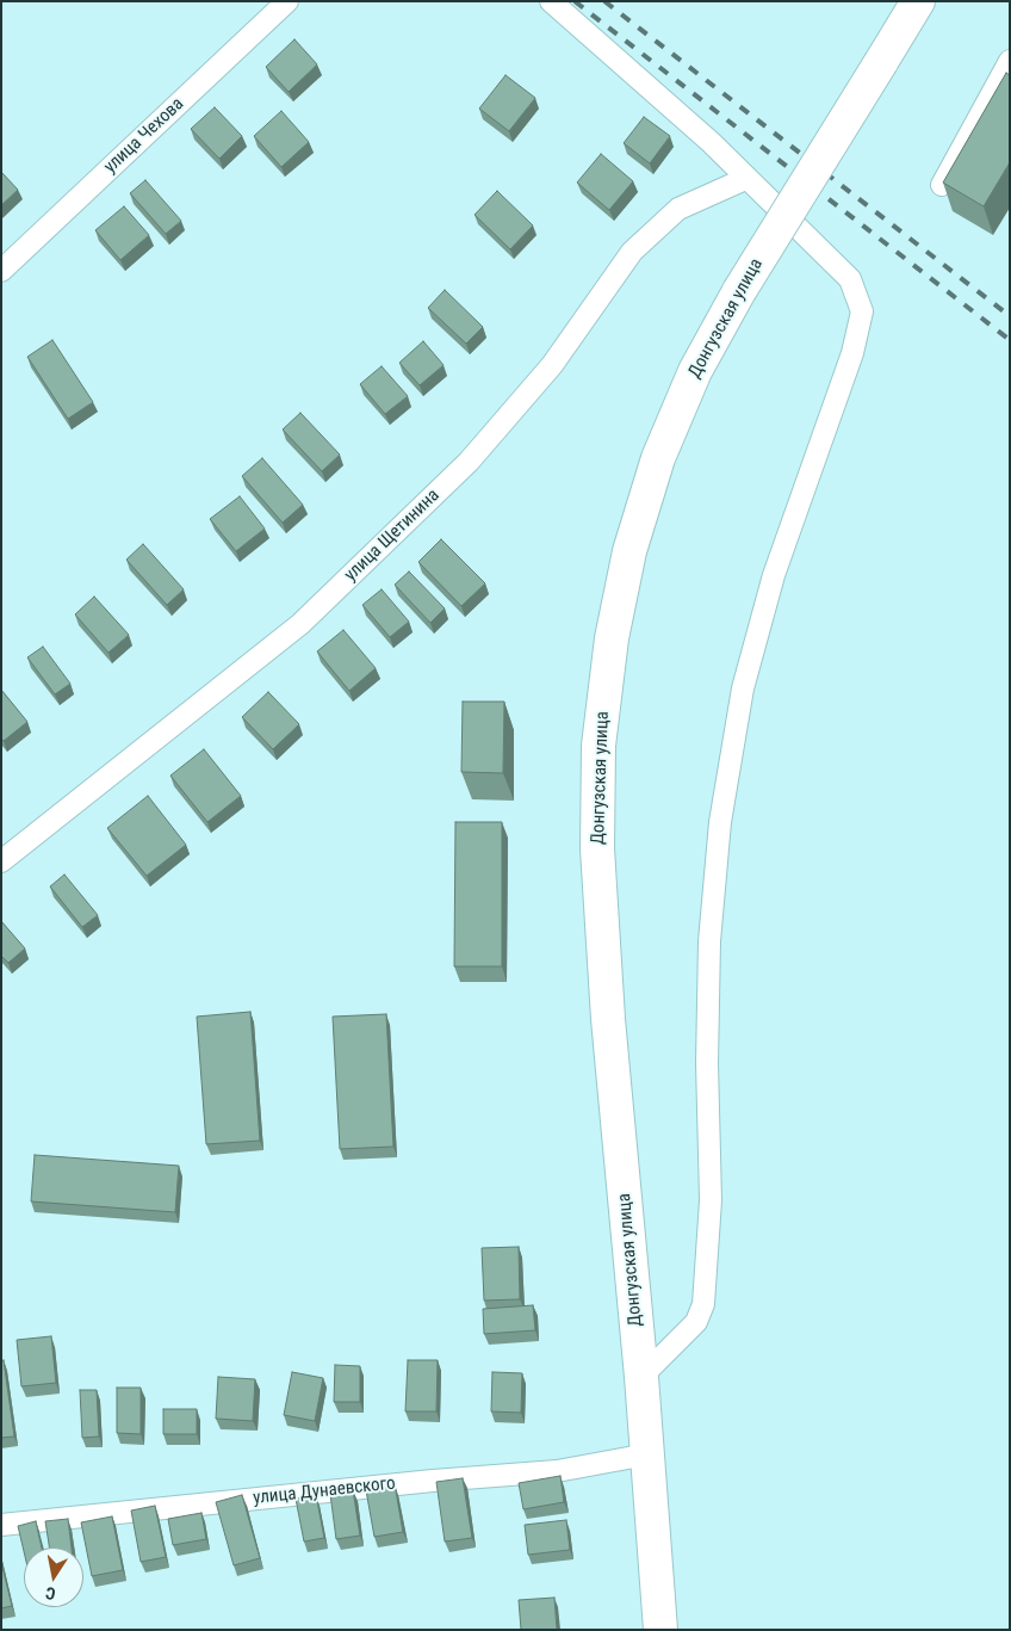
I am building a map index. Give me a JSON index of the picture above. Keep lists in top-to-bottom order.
{
  "streets": {
    "highway": ["Донгузская улица"],
    "street": ["улица Чехова", "улица Щетинина", "улица Дунаевского"]
  },
  "crossings": [
    ["Донгузская улица", "улица Дунаевского"]
  ],
  "north": "bottom"
}
